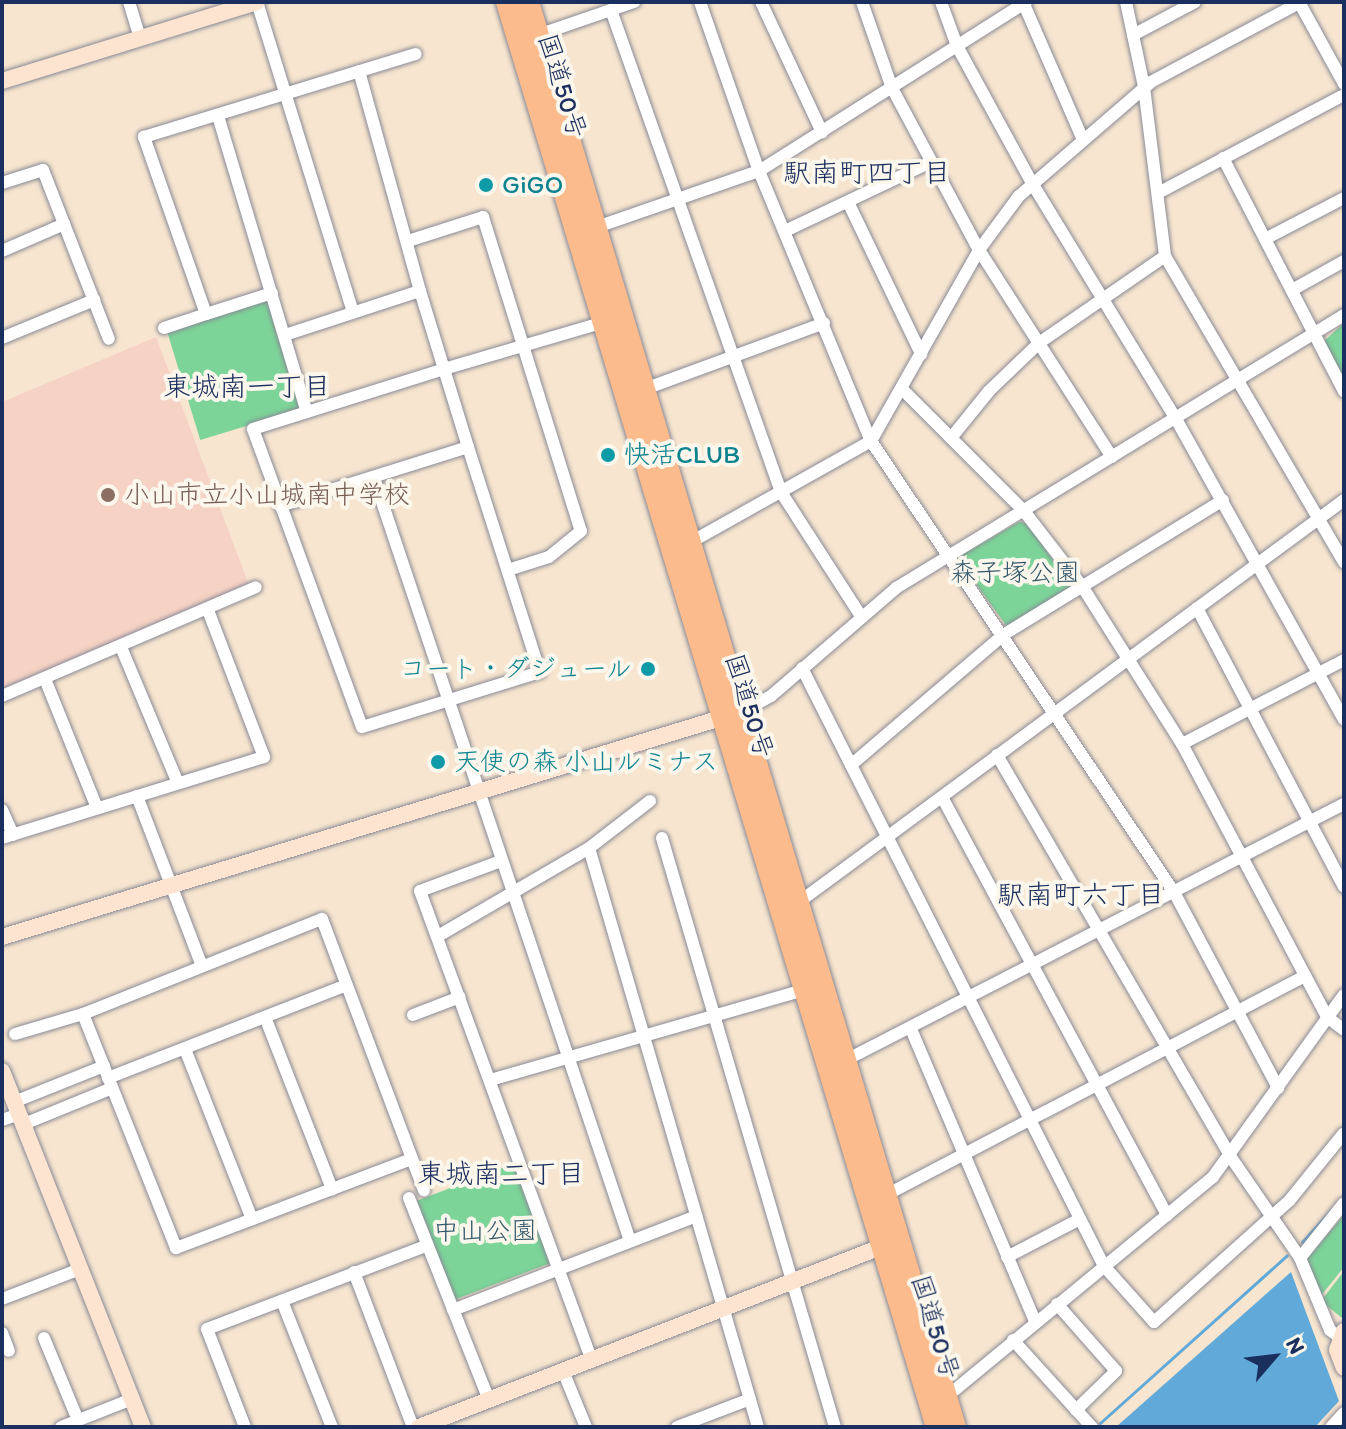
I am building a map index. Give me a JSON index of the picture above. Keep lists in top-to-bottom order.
{
  "streets": {
    "highway": ["国道50号"]
  },
  "districts": [
    "駅南町四丁目",
    "東城南一丁目",
    "駅南町六丁目",
    "東城南二丁目"
  ],
  "parks": ["森子塚公園", "中山公園"],
  "places": [
    "GiGO",
    "快活CLUB",
    "小山市立小山城南中学校",
    "コート・ダジュール",
    "天使の森 小山ルミナス"
  ],
  "north": "top right"
}
